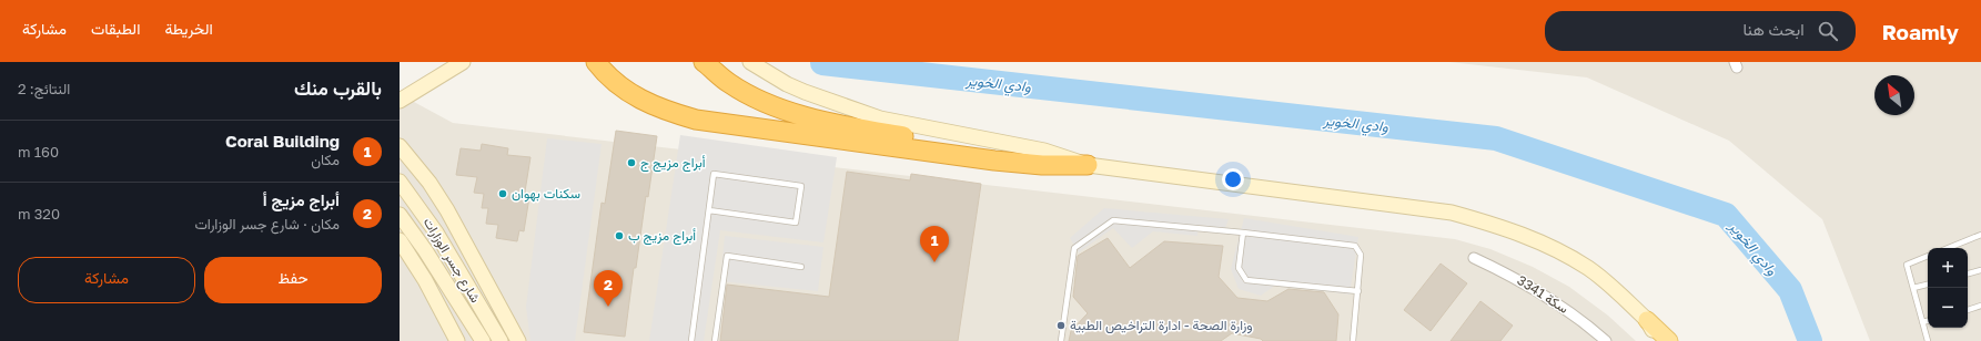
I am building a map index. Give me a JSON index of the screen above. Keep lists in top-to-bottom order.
{
  "streets": {
    "street": ["شارع جسر الوزارات", "سكة 3341"]
  },
  "water": ["وادي الخوير"],
  "places": [
    "أبراج مزيج ج",
    "سكنات بهوان",
    "أبراج مزيج ب",
    "وزارة الصحة - ادارة التراخيص الطبية"
  ],
  "north": "top left",
  "page": {
    "header": "Roamly",
    "search": "ابحث هنا",
    "nav": ["الخريطة", "الطبقات", "مشاركة"],
    "heading": ["بالقرب منك", "النتائج: 2"],
    "list": [
      {
        "mark": "1",
        "name": "Coral Building",
        "note": "مكان",
        "value": "160 m"
      },
      {
        "mark": "2",
        "name": "أبراج مزيج أ",
        "note": "مكان · شارع جسر الوزارات",
        "value": "320 m"
      }
    ],
    "pins": ["1", "2"],
    "buttons": ["حفظ", "مشاركة"],
    "map_buttons": ["+", "−"]
  }
}
